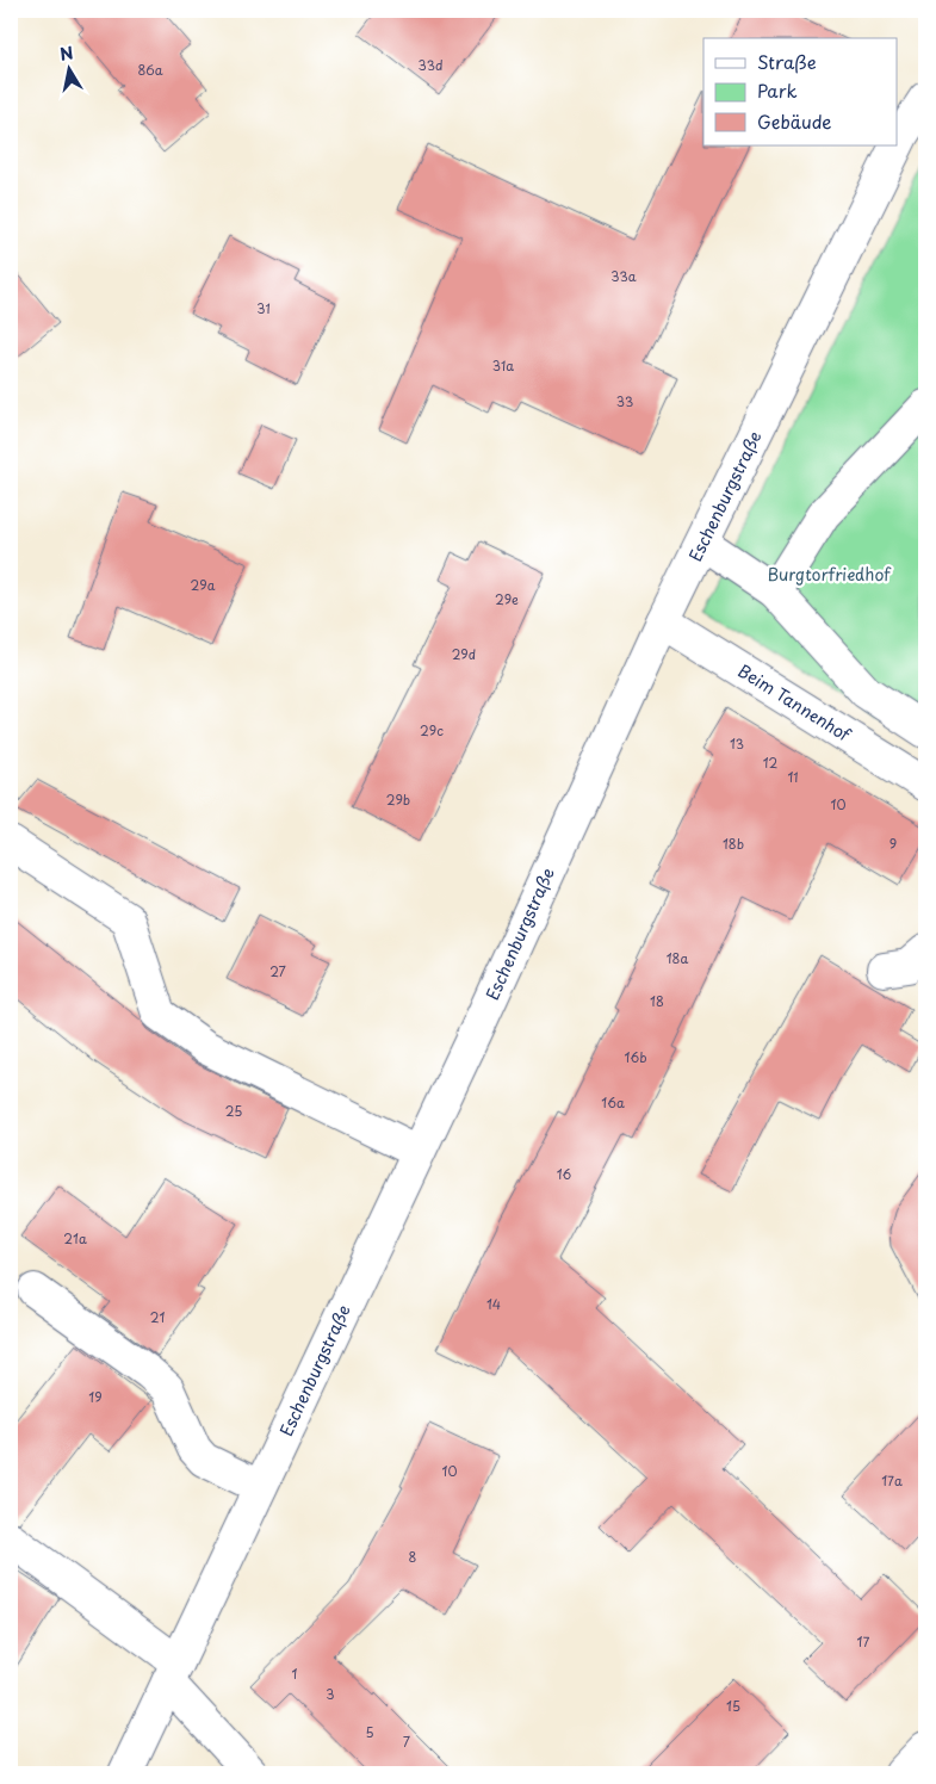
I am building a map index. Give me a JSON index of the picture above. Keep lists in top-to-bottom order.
{
  "streets": {
    "street": ["Eschenburgstraße", "Beim Tannenhof"]
  },
  "crossings": [
    ["Eschenburgstraße", "Beim Tannenhof"]
  ],
  "parks": ["Burgtorfriedhof"],
  "house_numbers": [
    "33d",
    "86a",
    "33a",
    "31",
    "31a",
    "33",
    "29a",
    "29e",
    "29d",
    "29c",
    "13",
    "12",
    "11",
    "29b",
    "10",
    "18b",
    "9",
    "18a",
    "27",
    "18",
    "16b",
    "16a",
    "25",
    "16",
    "21a",
    "14",
    "21",
    "19",
    "10",
    "17a",
    "8",
    "17",
    "1",
    "3",
    "15",
    "5",
    "7"
  ],
  "legend": ["Straße", "Park", "Gebäude"],
  "north": "top"
}
